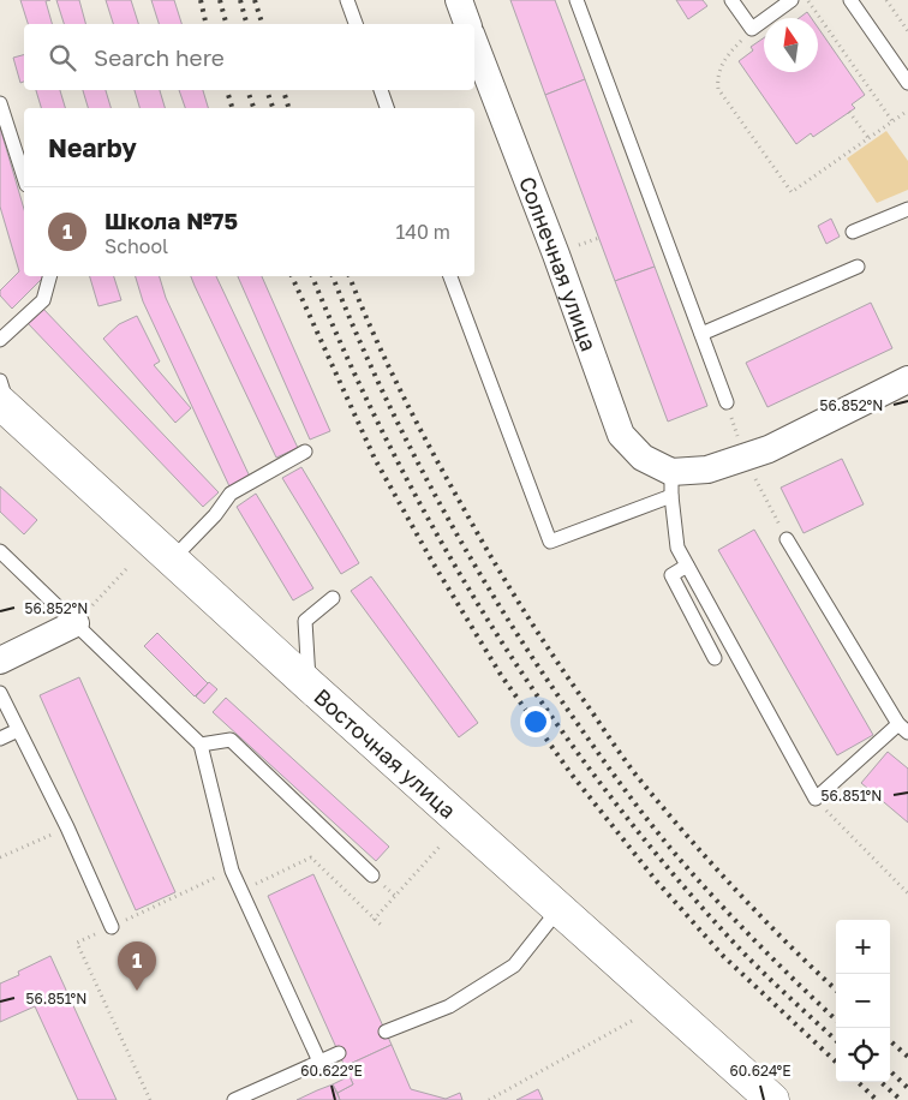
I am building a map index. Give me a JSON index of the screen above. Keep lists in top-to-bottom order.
{
  "streets": {
    "main road": ["Восточная улица"],
    "street": ["Солнечная улица"]
  },
  "north": "top",
  "page": {
    "search": "Search here",
    "heading": "Nearby",
    "list": [
      {
        "mark": "1",
        "name": "Школа №75",
        "note": "School",
        "value": "140 m"
      }
    ],
    "map_buttons": ["+", "−"],
    "pins": "1"
  },
  "coordinates": [
    "56.852°N",
    "56.851°N",
    "60.622°E",
    "60.624°E"
  ]
}
